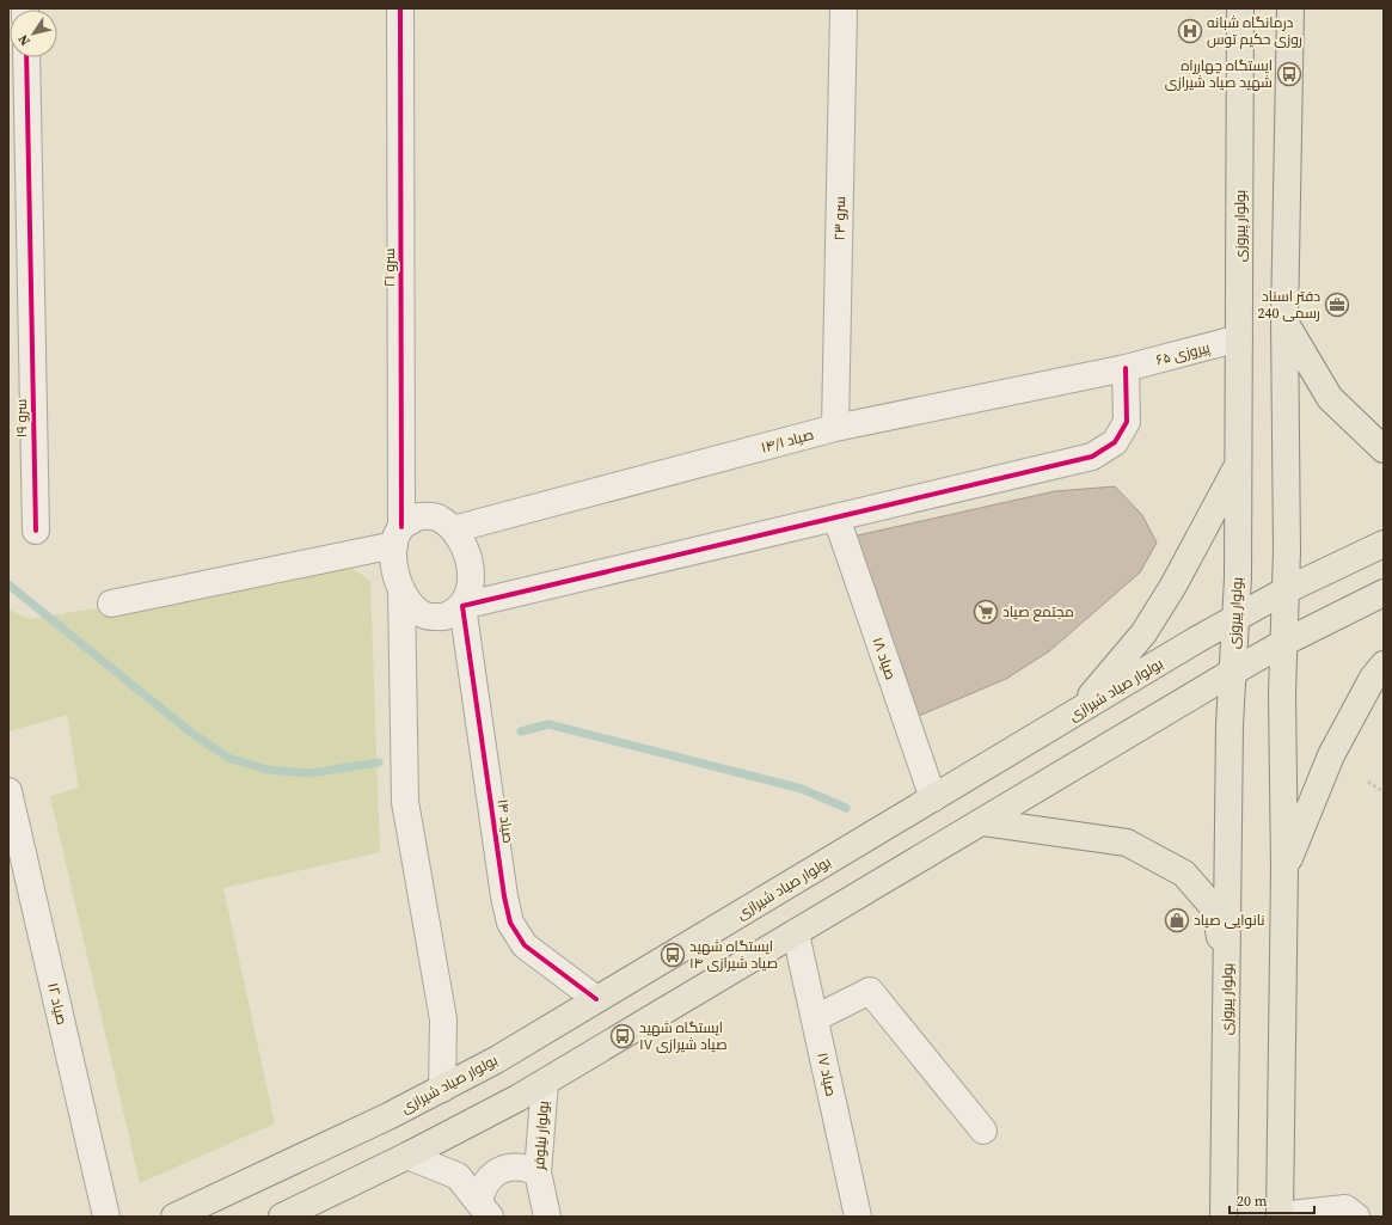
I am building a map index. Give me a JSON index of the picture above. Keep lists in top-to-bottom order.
{
  "streets": {
    "main road": ["بولوار پیروزی", "بولوار صیاد شیرازی"],
    "street": [
      "سرو ۲۳",
      "سرو ۲۱",
      "پیروزی ۶۵",
      "سرو ۱۹",
      "صیاد ۱۴/۱",
      "صیاد ۱۸",
      "صیاد ۱۴",
      "صیاد ۱۲",
      "صیاد ۱۷",
      "بولوار نیلوفر"
    ]
  },
  "crossings": [
    ["سرو ۲۳", "صیاد ۱۴/۱"],
    ["بولوار پیروزی", "پیروزی ۶۵"],
    ["بولوار پیروزی", "بولوار صیاد شیرازی"],
    ["سرو ۲۱", "صیاد ۱۴/۱"],
    ["سرو ۲۱", "صیاد ۱۴"],
    ["پیروزی ۶۵", "صیاد ۱۴/۱"],
    ["صیاد ۱۴/۱", "صیاد ۱۴"],
    ["صیاد ۱۸", "بولوار صیاد شیرازی"],
    ["بولوار صیاد شیرازی", "صیاد ۱۴"]
  ],
  "places": {
    "hospital": ["درمانگاه شبانه روزی حکیم توس"],
    "bus stop": ["ایستگاه چهارراه شهید صیاد شیرازی", "ایستگاه شهید صیاد شیرازی ۱۴", "ایستگاه شهید صیاد شیرازی ۱۷"],
    "office": ["دفتر اسناد رسمی 240"],
    "supermarket": ["مجتمع صیاد"],
    "shop": ["نانوایی صیاد"]
  },
  "scale_bar": "20 m",
  "north": "bottom left"
}
